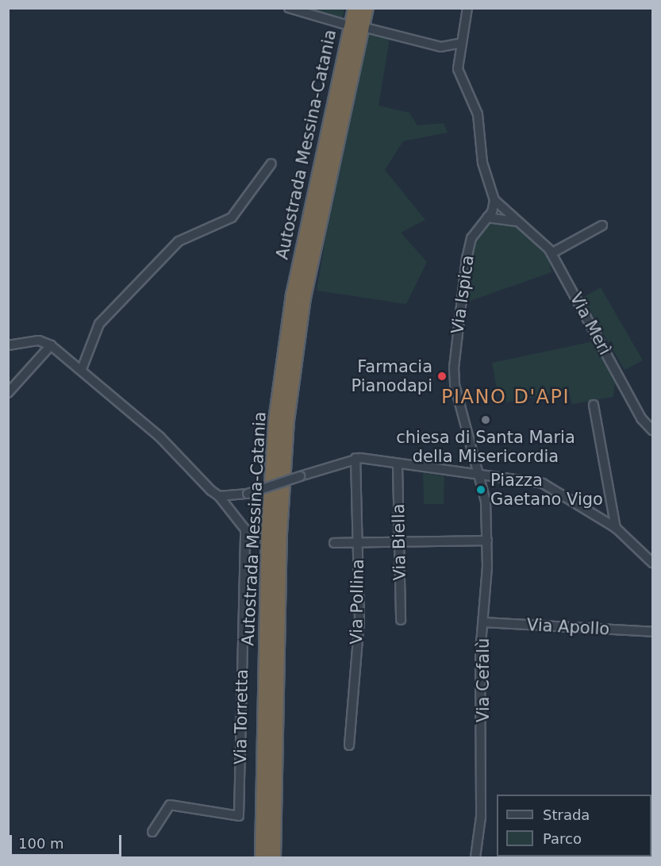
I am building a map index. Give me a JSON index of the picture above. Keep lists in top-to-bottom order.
{
  "streets": {
    "highway": ["Autostrada Messina-Catania"],
    "street": [
      "Via Ispica",
      "Via Merì",
      "Via Biella",
      "Via Pollina",
      "Via Apollo",
      "Via Cefalù",
      "Via Torretta"
    ]
  },
  "crossings": [
    ["Via Ispica", "Via Cefalù"],
    ["Via Apollo", "Via Cefalù"]
  ],
  "districts": ["PIANO D'API"],
  "places": ["Farmacia Pianodapi", "chiesa di Santa Maria della Misericordia", "Piazza Gaetano Vigo"],
  "legend": ["Strada", "Parco"],
  "scale_bar": "100 m"
}
